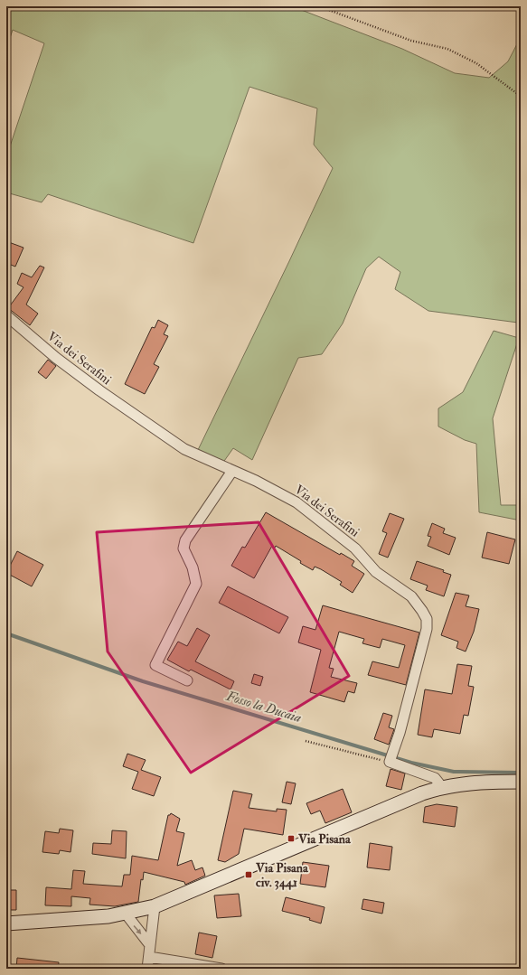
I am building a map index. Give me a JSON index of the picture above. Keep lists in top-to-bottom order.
{
  "streets": {
    "street": ["Via dei Serafini"]
  },
  "water": ["Fosso la Ducaia"],
  "places": {
    "transit": ["Via Pisana", "Via Pisana civ. 3441"]
  }
}
